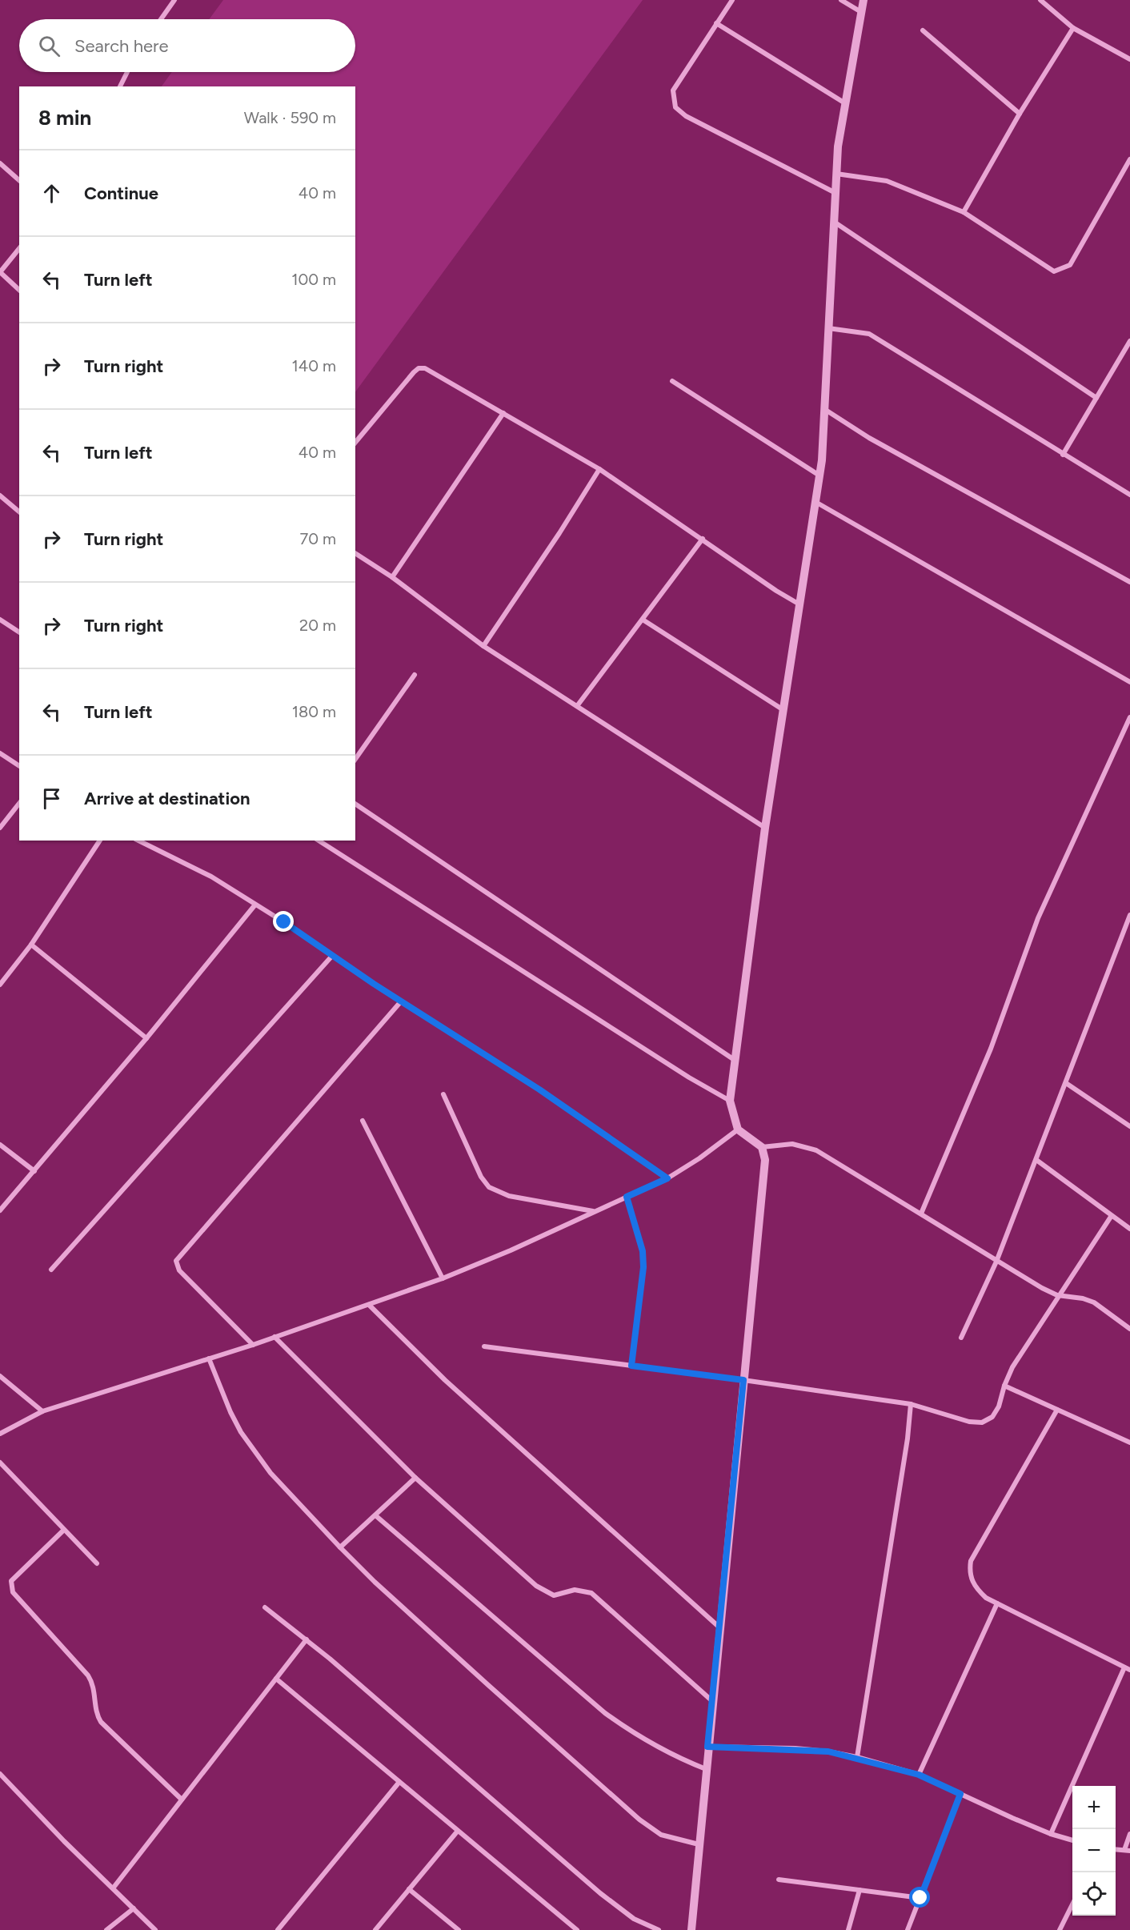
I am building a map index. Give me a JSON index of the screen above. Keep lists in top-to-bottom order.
{
  "page": {
    "search": "Search here",
    "heading": ["8 min", "Walk · 590 m"],
    "list": [
      ["Continue", "40 m"],
      ["Turn left", "100 m"],
      ["Turn right", "140 m"],
      ["Turn left", "40 m"],
      ["Turn right", "70 m"],
      ["Turn right", "20 m"],
      ["Turn left", "180 m"],
      "Arrive at destination"
    ],
    "map_buttons": ["+", "−"]
  }
}
